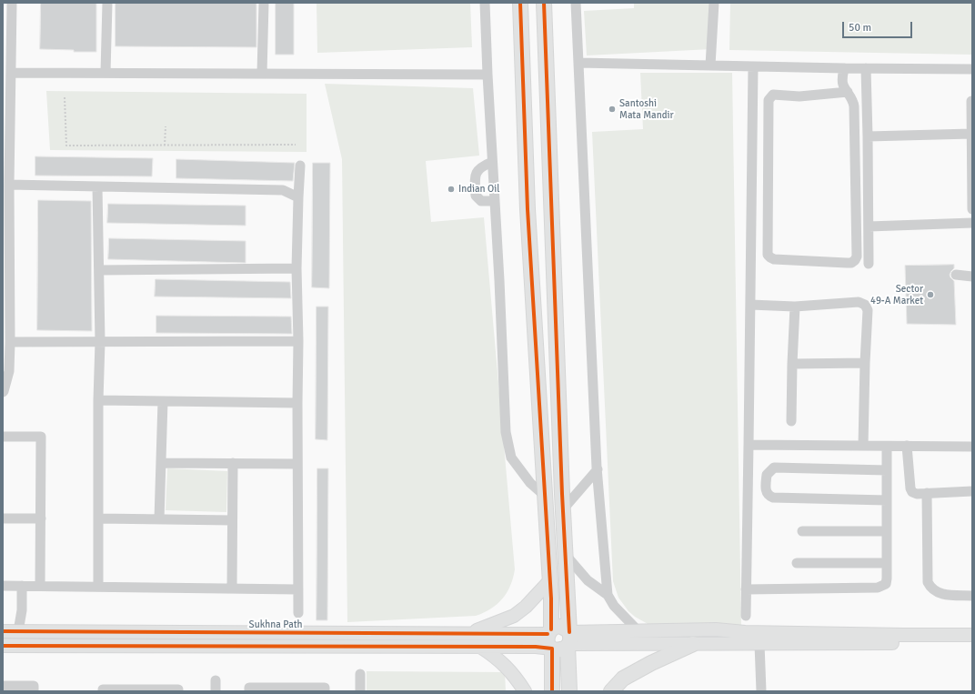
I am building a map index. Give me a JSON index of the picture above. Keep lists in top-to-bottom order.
{
  "streets": {
    "main road": ["Sukhna Path"]
  },
  "places": ["Santoshi Mata Mandir", "Indian Oil", "Sector 49-A Market"],
  "scale_bar": "50 m"
}
